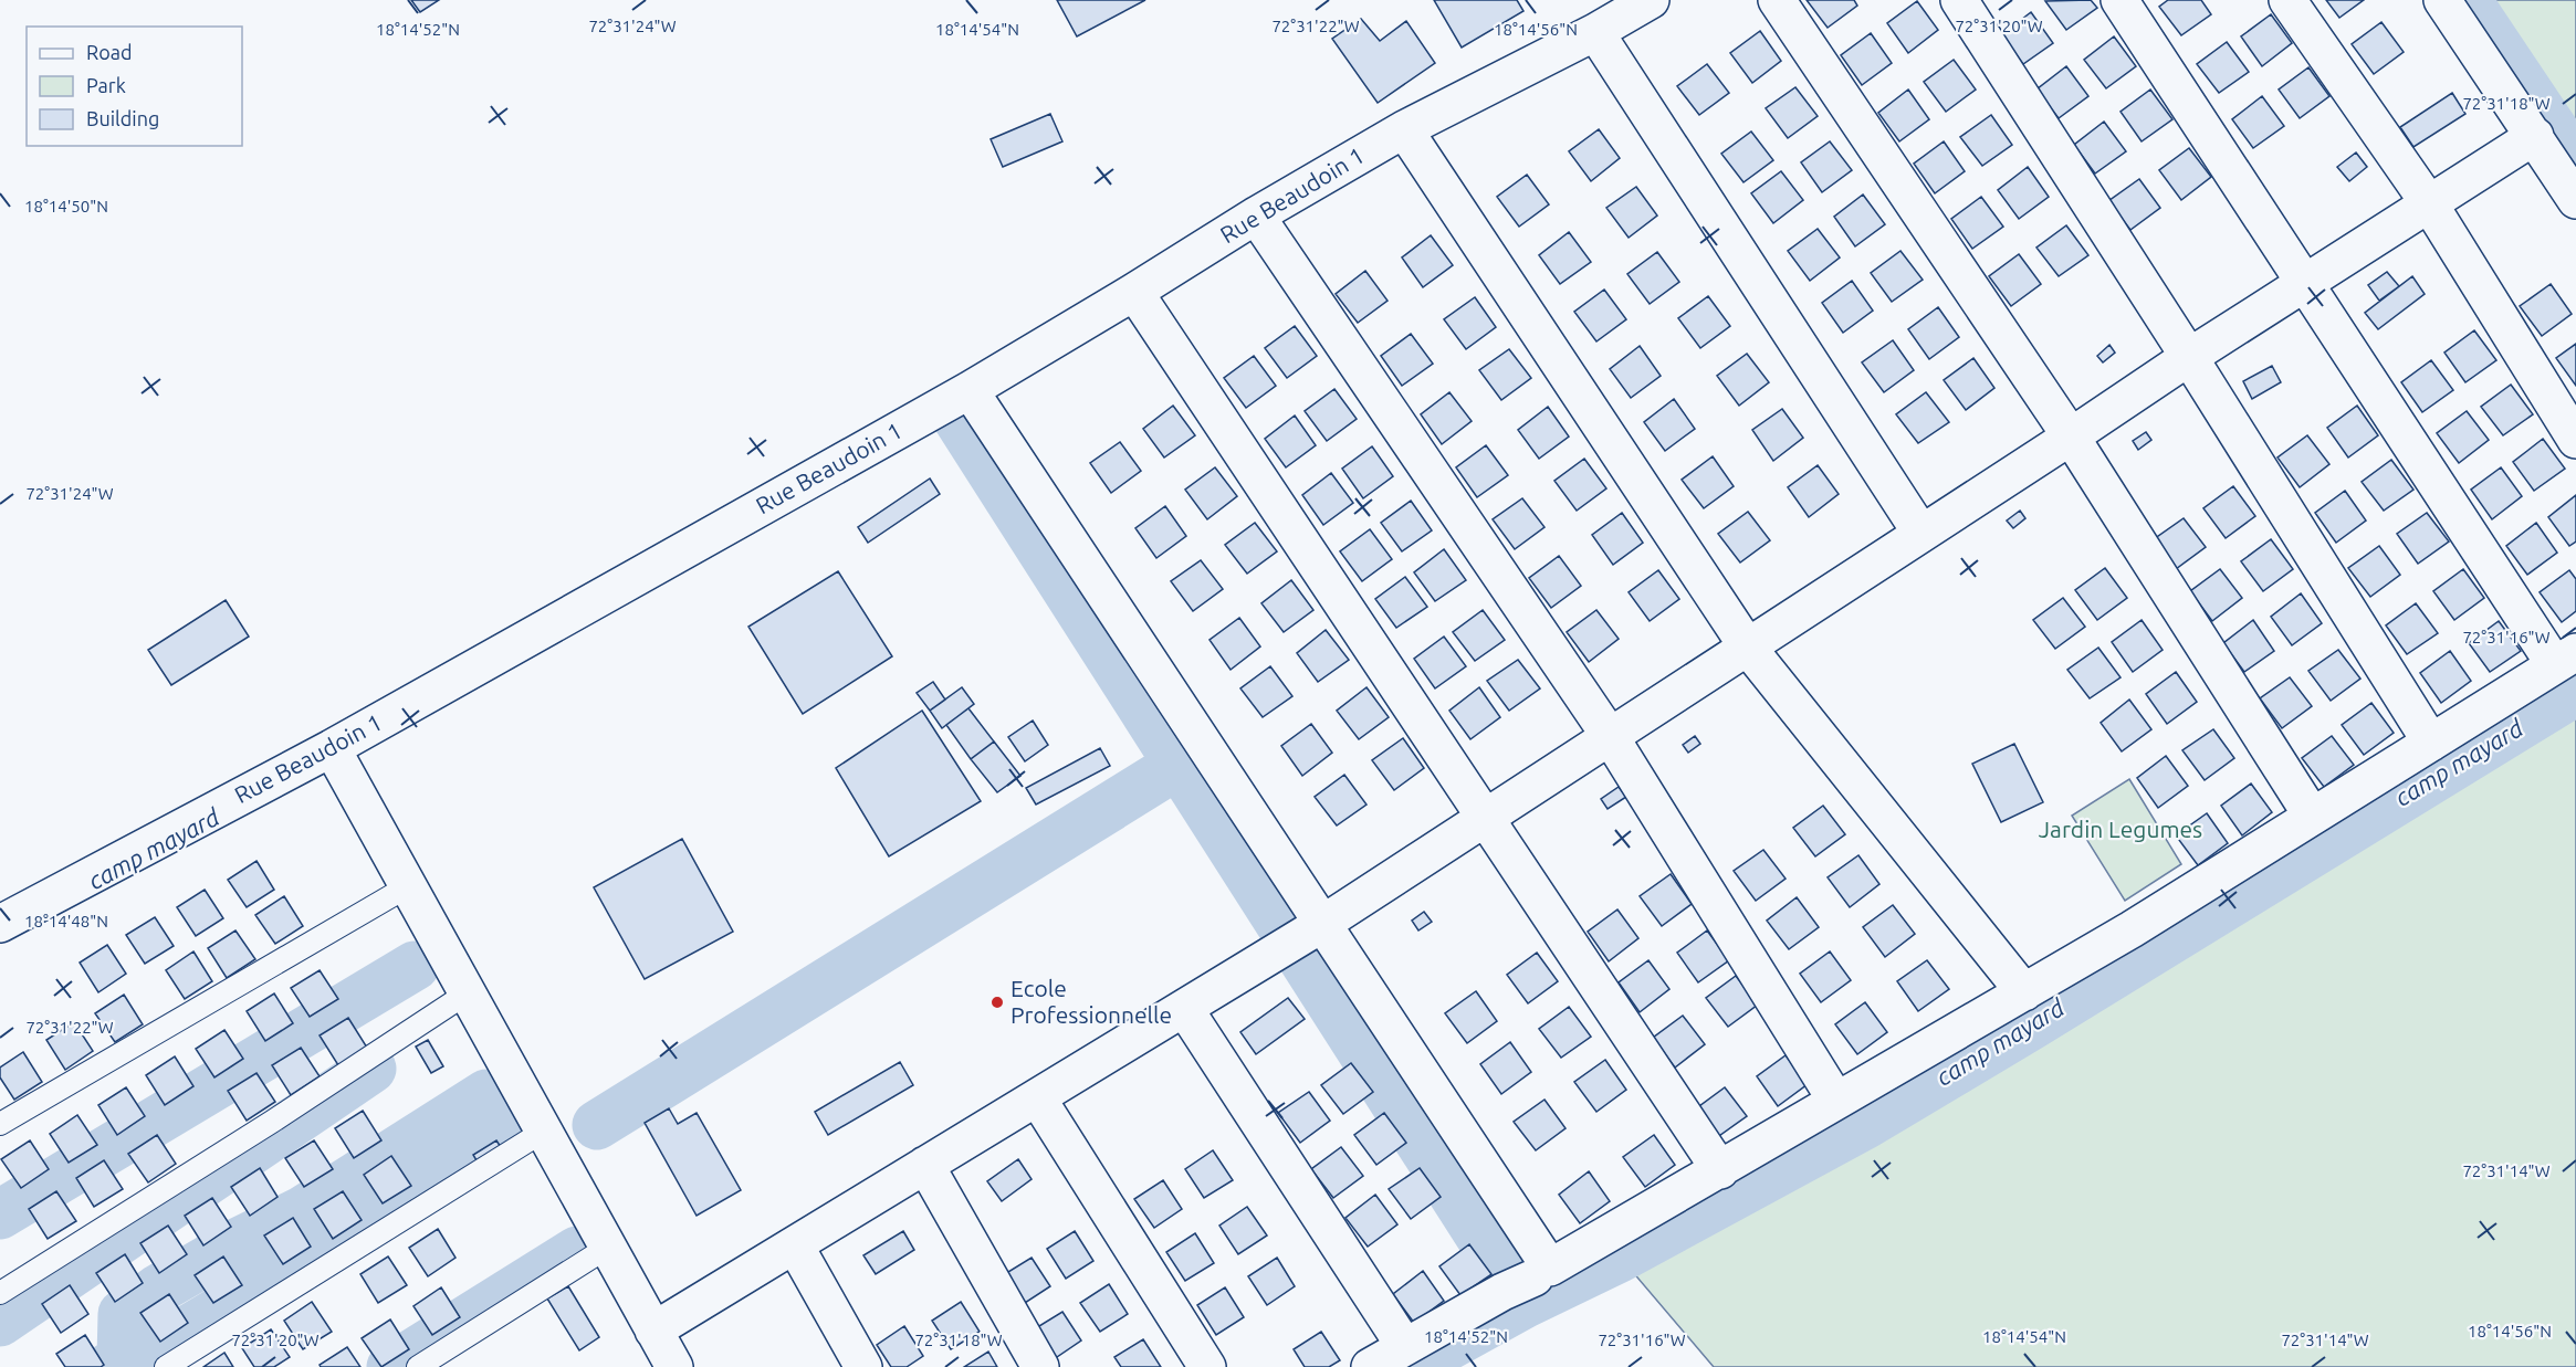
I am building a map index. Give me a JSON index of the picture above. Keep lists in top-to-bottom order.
{
  "streets": {
    "street": ["Rue Beaudoin 1"]
  },
  "water": ["camp mayard"],
  "parks": ["Jardin Legumes"],
  "places": ["Ecole Professionnelle"],
  "legend": ["Road", "Park", "Building"],
  "coordinates": [
    "72°31'24\"W",
    "72°31'22\"W",
    "72°31'20\"W",
    "18°14'52\"N",
    "18°14'54\"N",
    "18°14'56\"N",
    "72°31'18\"W",
    "18°14'50\"N",
    "72°31'16\"W",
    "18°14'48\"N",
    "72°31'14\"W"
  ]
}
